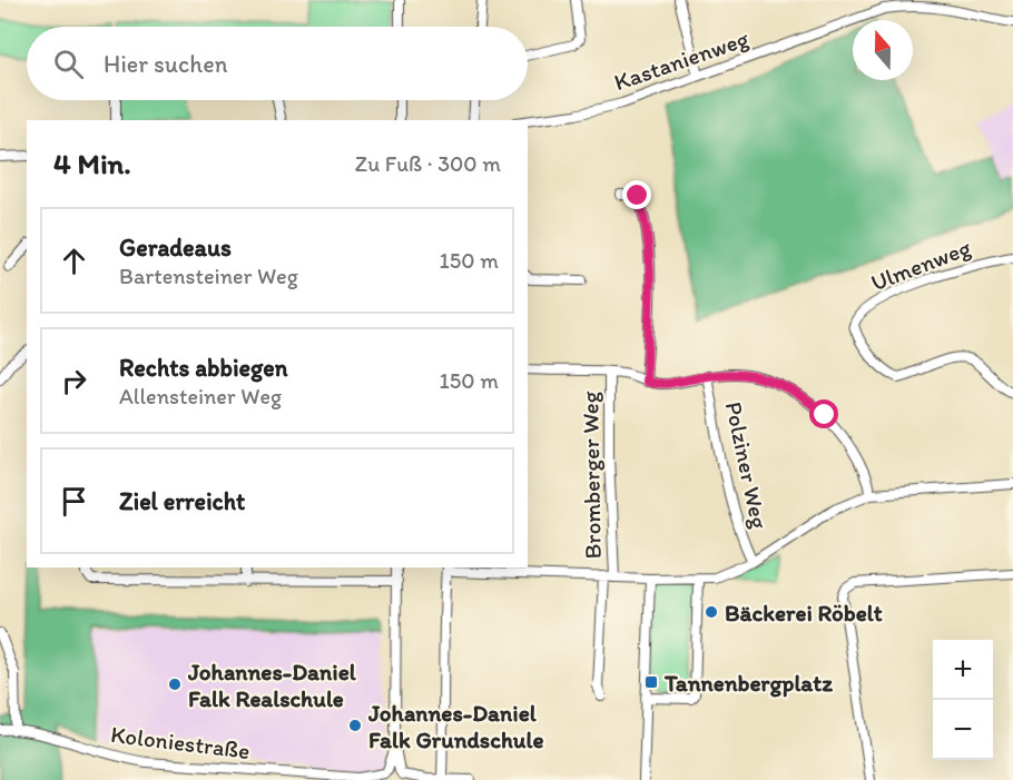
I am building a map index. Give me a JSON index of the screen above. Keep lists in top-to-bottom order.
{
  "streets": {
    "street": [
      "Kastanienweg",
      "Ulmenweg",
      "Polziner Weg",
      "Bromberger Weg",
      "Koloniestraße"
    ]
  },
  "places": {
    "other": ["Bäckerei Röbelt", "Johannes-Daniel Falk Realschule", "Johannes-Daniel Falk Grundschule"],
    "transit": ["Tannenbergplatz"]
  },
  "north": "top",
  "page": {
    "search": "Hier suchen",
    "heading": ["4 Min.", "Zu Fuß · 300 m"],
    "list": [
      ["Geradeaus", "Bartensteiner Weg", "150 m"],
      ["Rechts abbiegen", "Allensteiner Weg", "150 m"],
      "Ziel erreicht"
    ],
    "map_buttons": ["+", "−"]
  }
}
